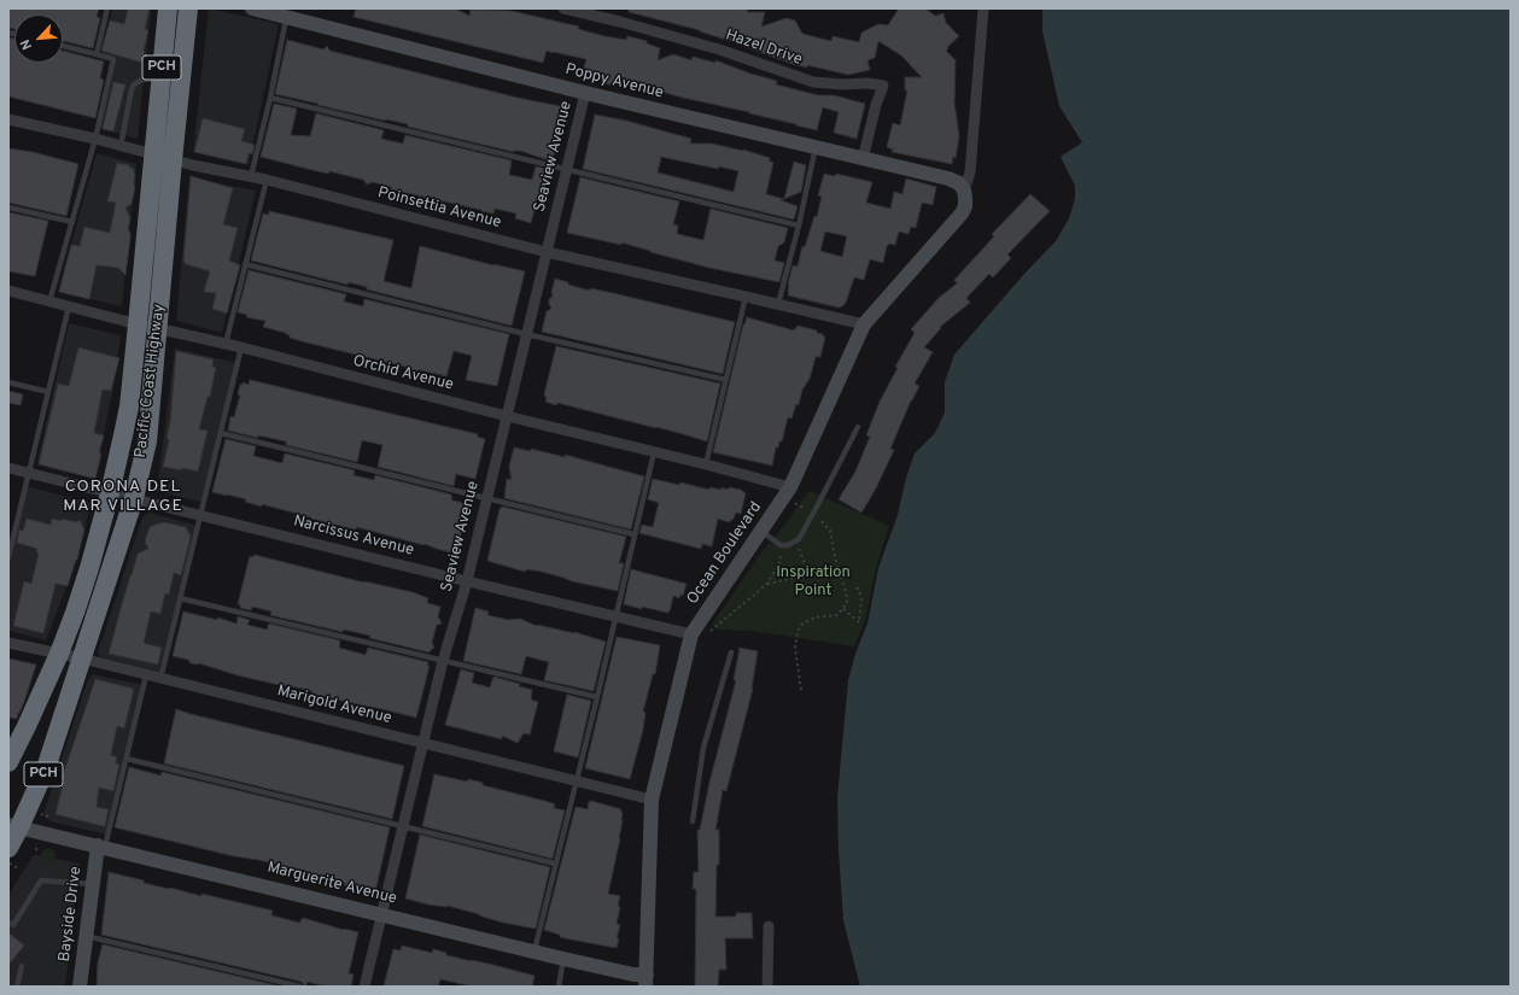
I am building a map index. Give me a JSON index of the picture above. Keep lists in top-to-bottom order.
{
  "streets": {
    "highway": ["PCH", "Pacific Coast Highway"],
    "street": [
      "Hazel Drive",
      "Poppy Avenue",
      "Seaview Avenue",
      "Poinsettia Avenue",
      "Orchid Avenue",
      "Narcissus Avenue",
      "Ocean Boulevard",
      "Marigold Avenue",
      "Marguerite Avenue",
      "Bayside Drive"
    ]
  },
  "crossings": [
    ["Hazel Drive", "Poppy Avenue"],
    ["Poppy Avenue", "Seaview Avenue"],
    ["Poppy Avenue", "Ocean Boulevard"],
    ["Seaview Avenue", "Poinsettia Avenue"],
    ["Seaview Avenue", "Orchid Avenue"],
    ["Seaview Avenue", "Narcissus Avenue"],
    ["Seaview Avenue", "Marigold Avenue"],
    ["Seaview Avenue", "Marguerite Avenue"],
    ["Poinsettia Avenue", "Pacific Coast Highway"],
    ["Poinsettia Avenue", "Ocean Boulevard"],
    ["Orchid Avenue", "Pacific Coast Highway"],
    ["Orchid Avenue", "Ocean Boulevard"],
    ["Pacific Coast Highway", "Narcissus Avenue"],
    ["Pacific Coast Highway", "Marigold Avenue"],
    ["Pacific Coast Highway", "Marguerite Avenue"],
    ["Narcissus Avenue", "Ocean Boulevard"],
    ["Ocean Boulevard", "Marigold Avenue"],
    ["Ocean Boulevard", "Marguerite Avenue"],
    ["Marguerite Avenue", "Bayside Drive"]
  ],
  "districts": ["CORONA DEL MAR VILLAGE"],
  "parks": ["Inspiration Point"],
  "north": "bottom left"
}
